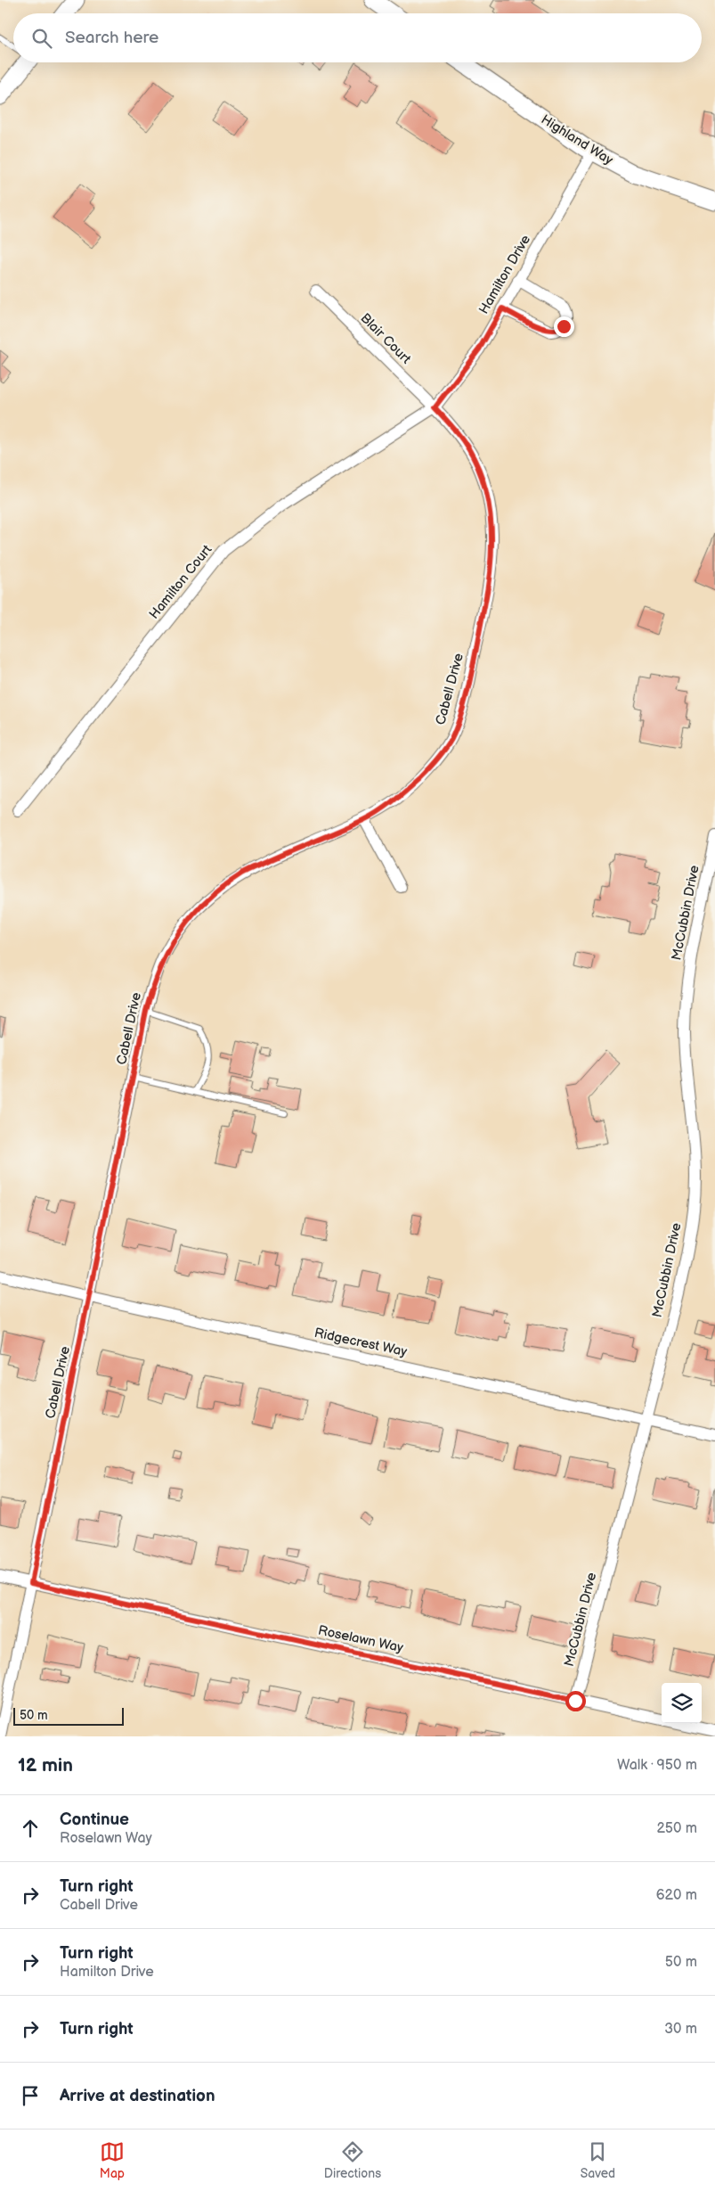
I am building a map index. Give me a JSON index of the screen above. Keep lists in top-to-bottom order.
{
  "streets": {
    "street": [
      "Highland Way",
      "Hamilton Drive",
      "Blair Court",
      "Hamilton Court",
      "Cabell Drive",
      "McCubbin Drive",
      "Ridgecrest Way",
      "Roselawn Way"
    ]
  },
  "crossings": [
    ["Highland Way", "Hamilton Drive"],
    ["Hamilton Drive", "Blair Court"],
    ["Hamilton Drive", "Hamilton Court"],
    ["Hamilton Drive", "Cabell Drive"],
    ["Blair Court", "Hamilton Court"],
    ["Blair Court", "Cabell Drive"],
    ["Hamilton Court", "Cabell Drive"],
    ["Cabell Drive", "Ridgecrest Way"],
    ["Cabell Drive", "Roselawn Way"],
    ["McCubbin Drive", "Ridgecrest Way"],
    ["McCubbin Drive", "Roselawn Way"]
  ],
  "scale_bar": "50 m",
  "page": {
    "search": "Search here",
    "scale": "50 m",
    "heading": ["12 min", "Walk · 950 m"],
    "list": [
      ["Continue", "Roselawn Way", "250 m"],
      ["Turn right", "Cabell Drive", "620 m"],
      ["Turn right", "Hamilton Drive", "50 m"],
      ["Turn right", "30 m"],
      "Arrive at destination"
    ],
    "nav": ["Map", "Directions", "Saved"]
  }
}
